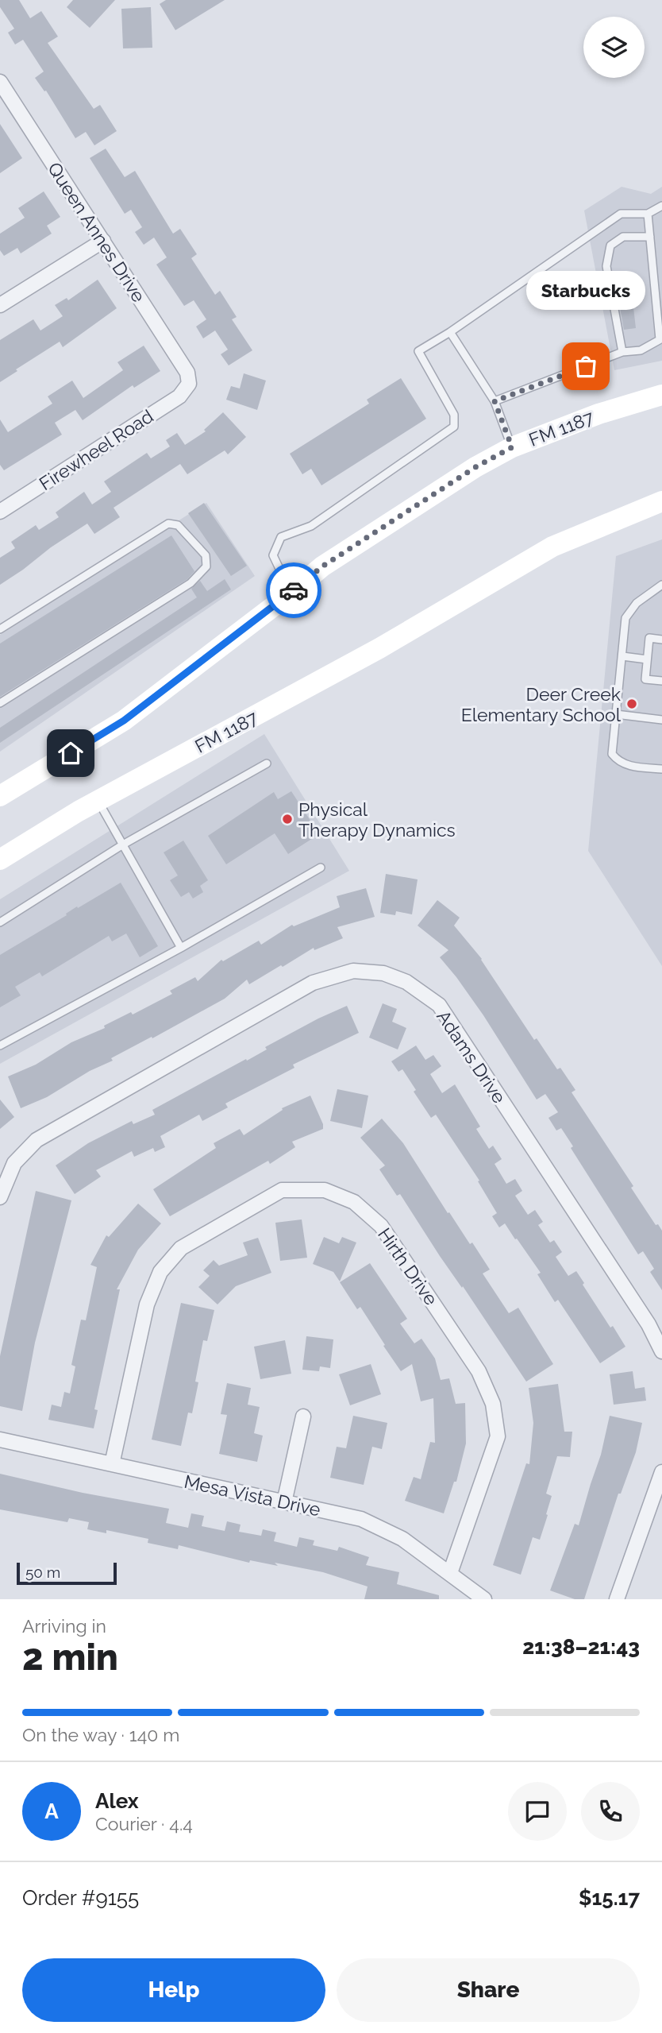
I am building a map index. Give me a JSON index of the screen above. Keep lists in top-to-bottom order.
{
  "streets": {
    "main road": ["FM 1187"],
    "street": [
      "Queen Annes Drive",
      "Firewheel Road",
      "Adams Drive",
      "Hirth Drive",
      "Mesa Vista Drive"
    ]
  },
  "crossings": [
    ["Queen Annes Drive", "Firewheel Road"],
    ["Hirth Drive", "Mesa Vista Drive"]
  ],
  "places": ["Starbucks", "Deer Creek Elementary School", "Physical Therapy Dynamics"],
  "scale_bar": "50 m",
  "page": {
    "bubble": "Starbucks",
    "scale": "50 m",
    "heading": ["2 min", "Arriving in", "21:38–21:43"],
    "panel": [
      "Alex",
      "Courier · 4.4",
      "Order #9155",
      "$15.17"
    ],
    "bar": "On the way · 140 m",
    "round": "A",
    "buttons": ["Help", "Share"]
  }
}
